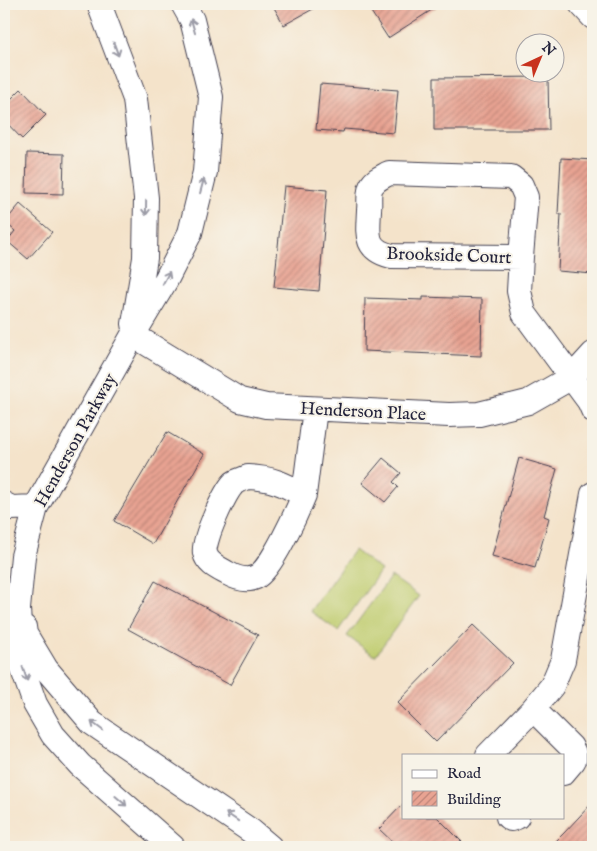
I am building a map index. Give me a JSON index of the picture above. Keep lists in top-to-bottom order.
{
  "streets": {
    "street": ["Brookside Court", "Henderson Place", "Henderson Parkway"]
  },
  "crossings": [
    ["Brookside Court", "Henderson Place"],
    ["Henderson Place", "Henderson Parkway"]
  ],
  "legend": ["Road", "Building"],
  "north": "top right"
}
